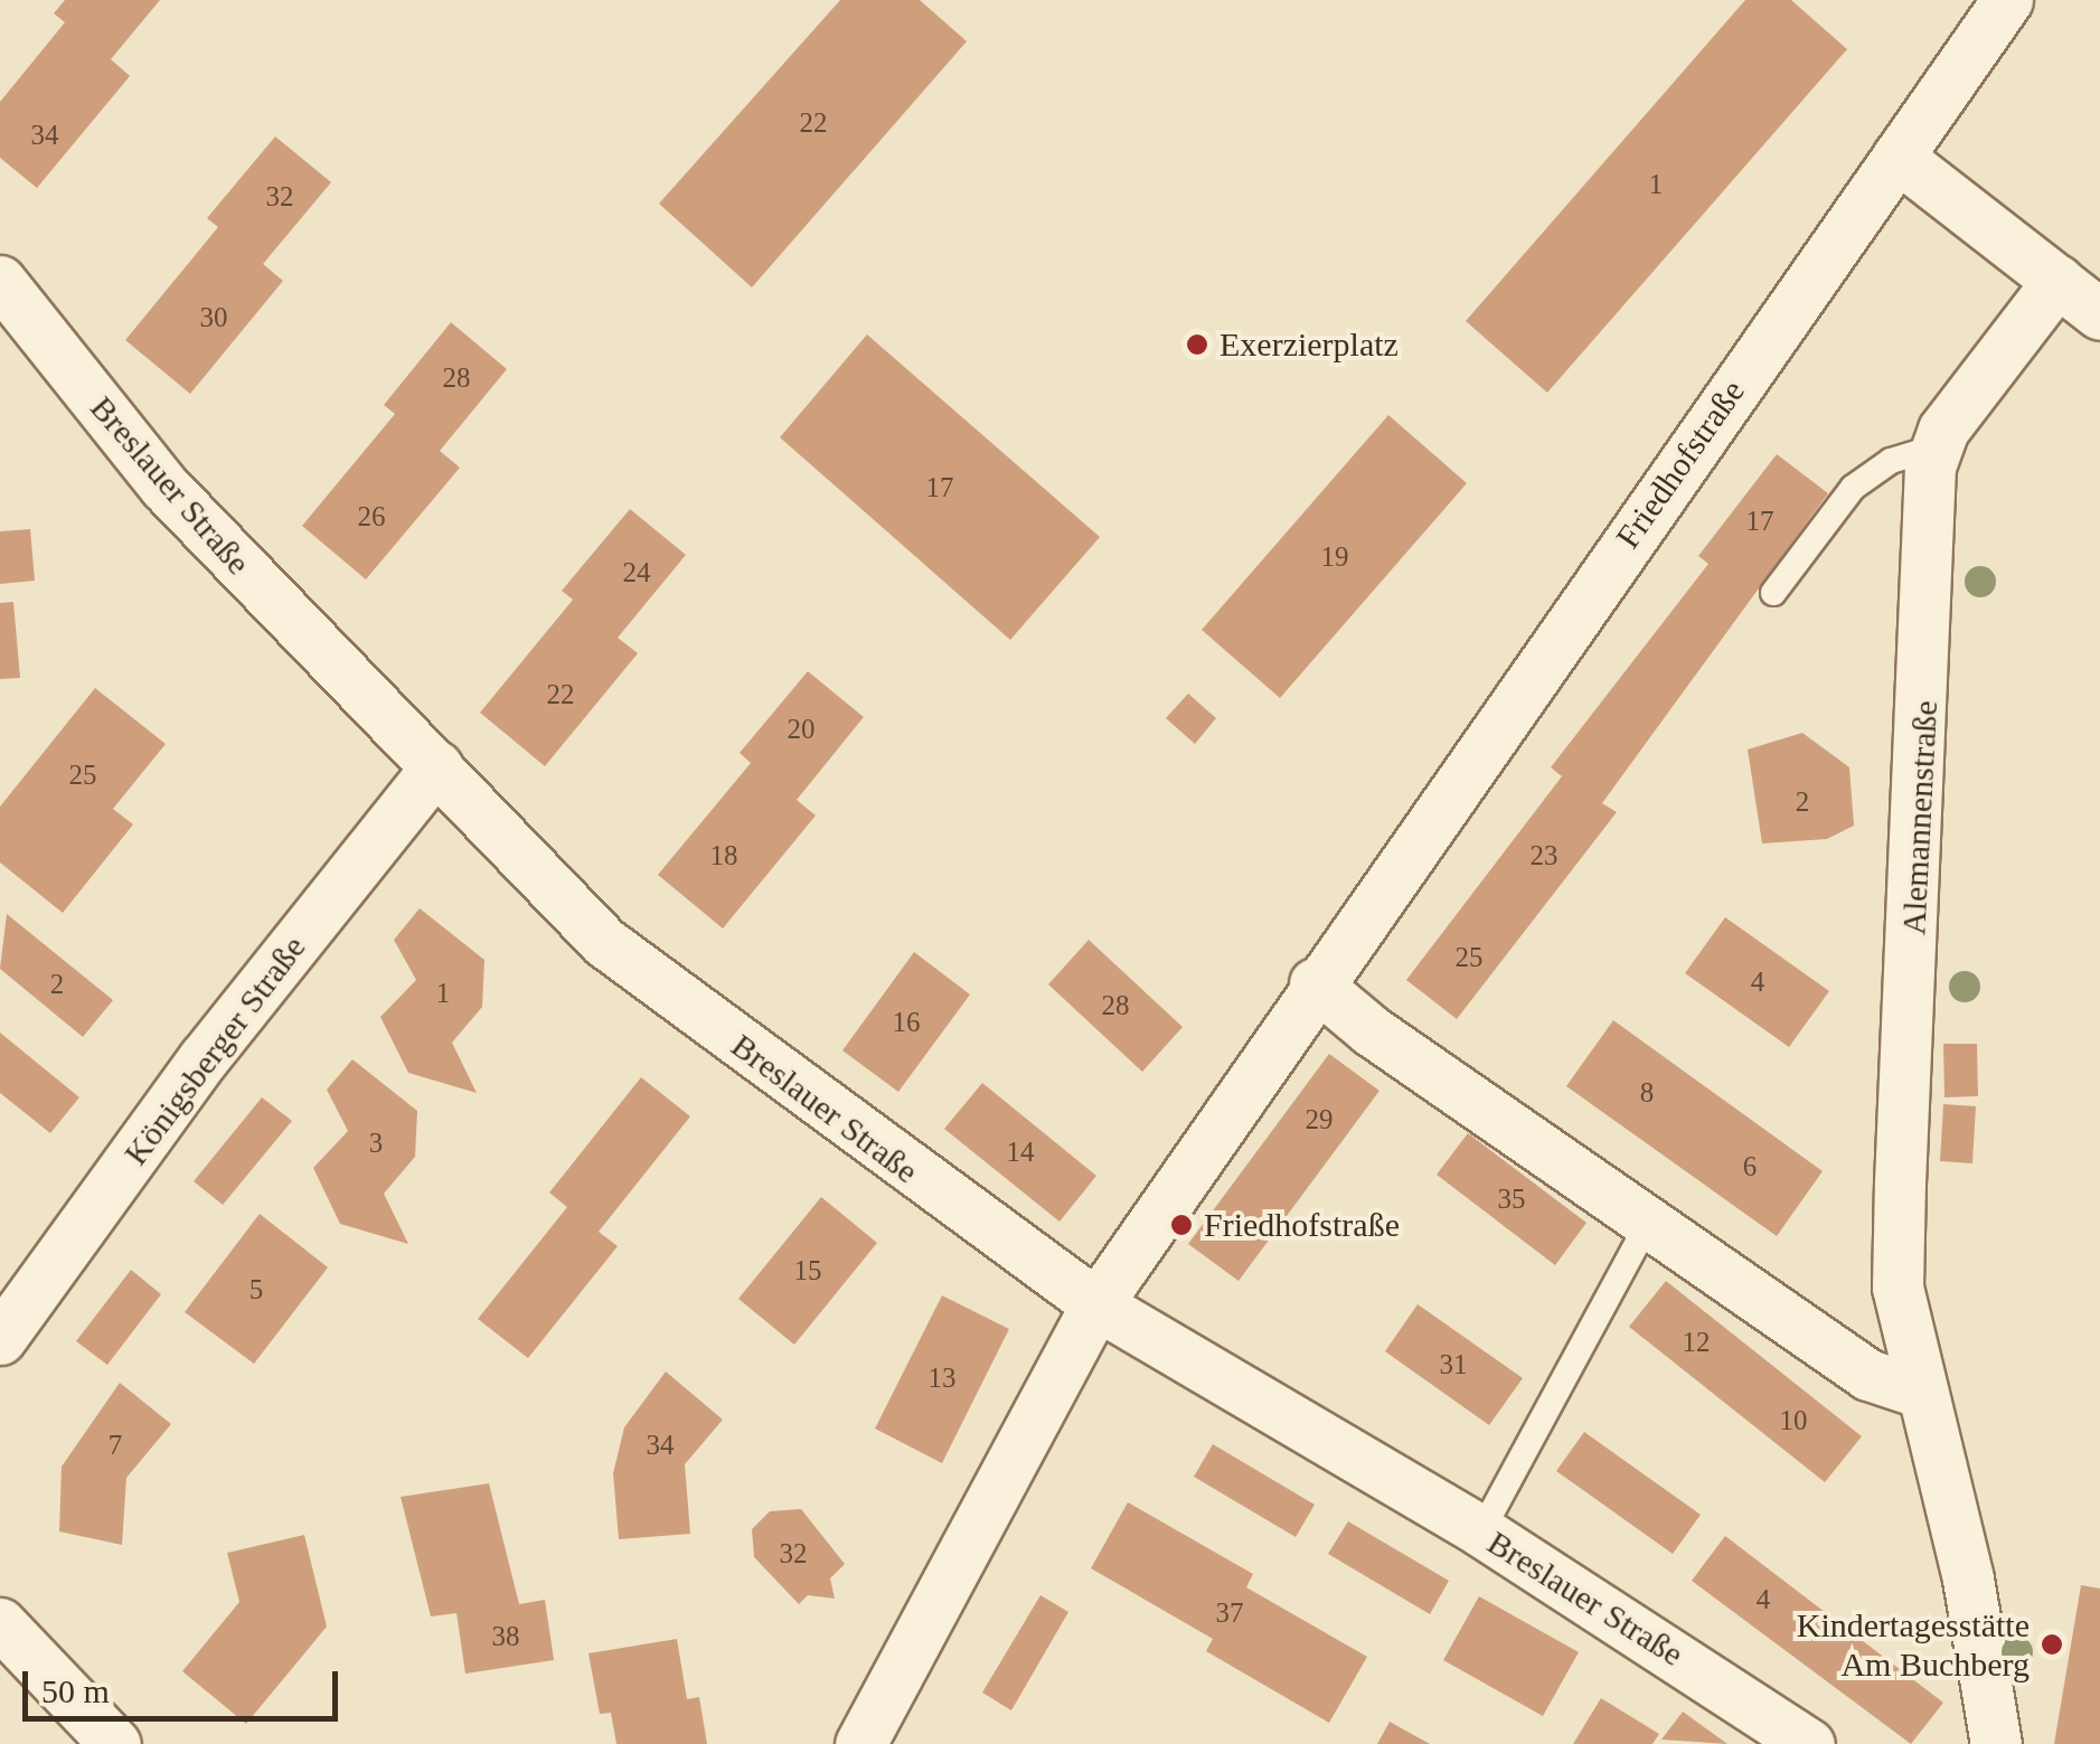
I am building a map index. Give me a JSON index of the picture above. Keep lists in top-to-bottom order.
{
  "streets": {
    "street": [
      "Friedhofstraße",
      "Breslauer Straße",
      "Alemannenstraße",
      "Königsberger Straße"
    ]
  },
  "crossings": [
    ["Friedhofstraße", "Breslauer Straße"],
    ["Breslauer Straße", "Königsberger Straße"]
  ],
  "places": ["Exerzierplatz", "Friedhofstraße", "Kindertagesstätte Am Buchberg"],
  "house_numbers": [
    "22",
    "34",
    "1",
    "32",
    "30",
    "28",
    "17",
    "26",
    "17",
    "19",
    "24",
    "22",
    "20",
    "25",
    "2",
    "18",
    "23",
    "25",
    "4",
    "2",
    "1",
    "28",
    "16",
    "8",
    "29",
    "3",
    "14",
    "6",
    "35",
    "15",
    "5",
    "12",
    "31",
    "13",
    "10",
    "7",
    "34",
    "32",
    "4",
    "37",
    "38"
  ],
  "scale_bar": "50 m"
}
